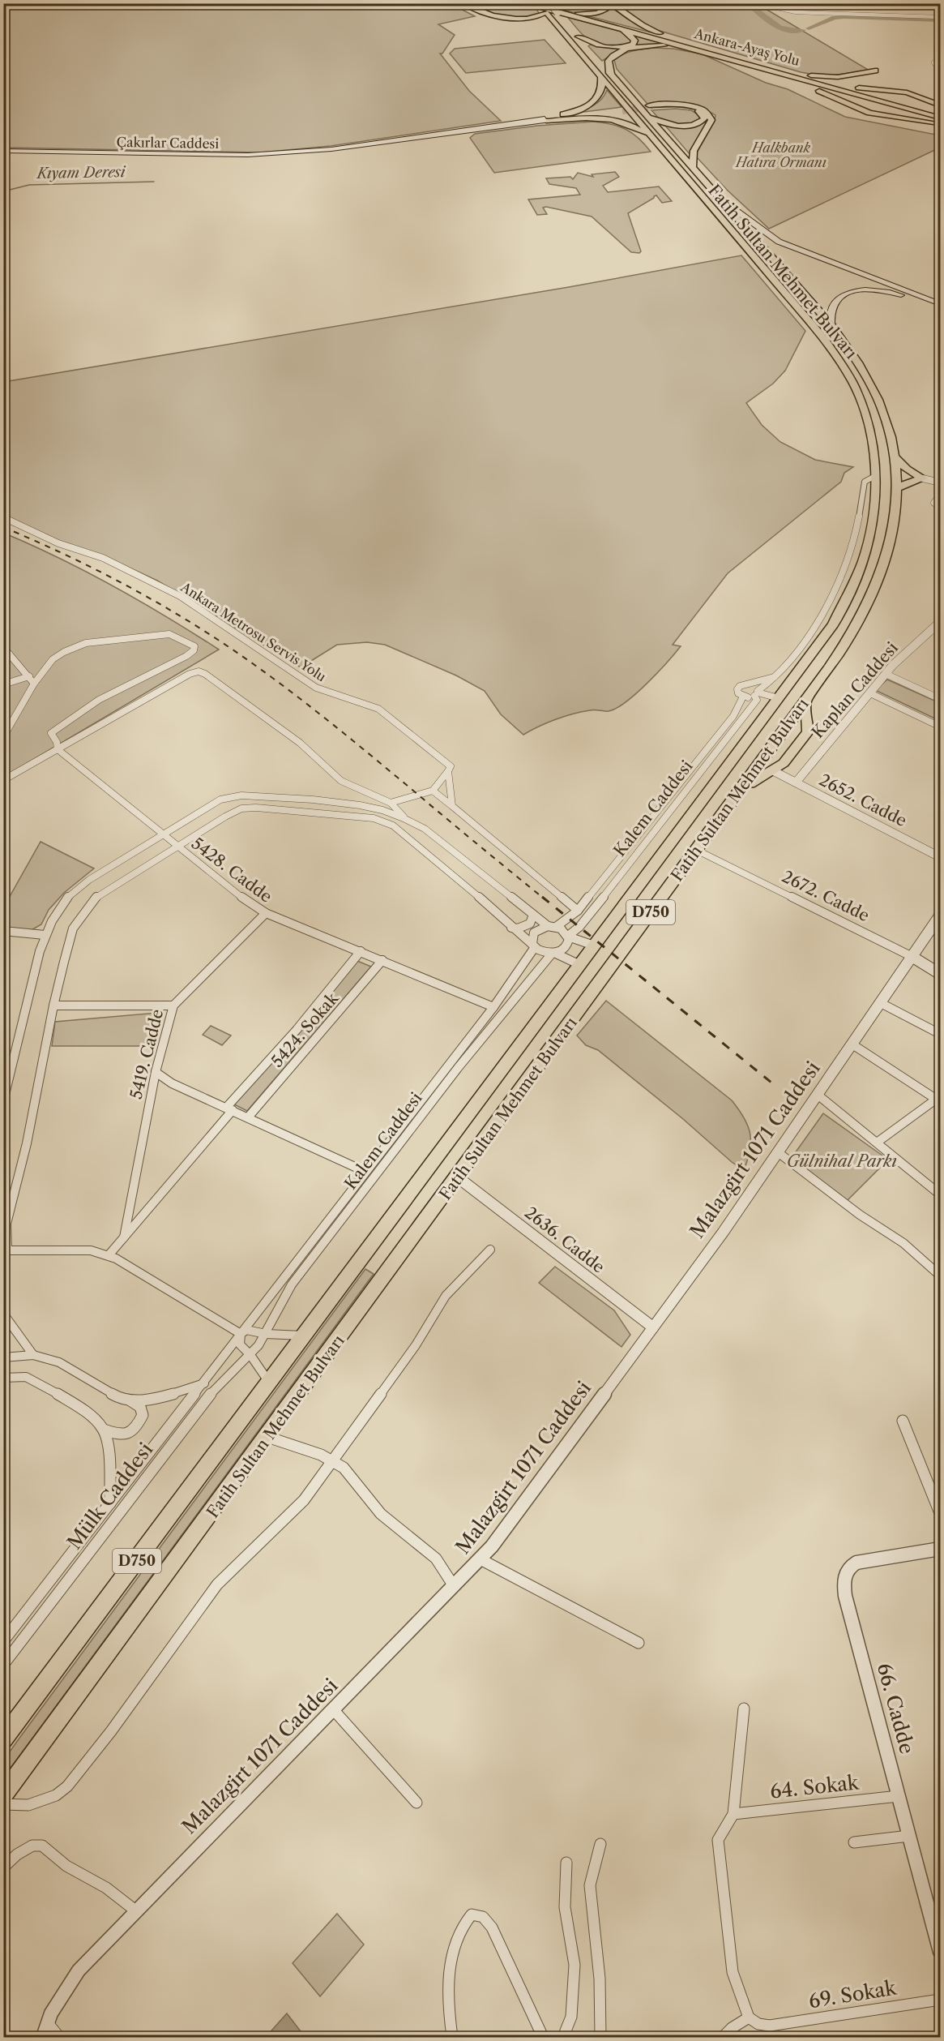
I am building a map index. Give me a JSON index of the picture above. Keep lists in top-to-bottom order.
{
  "streets": {
    "highway": ["Ankara-Ayaş Yolu", "Fatih Sultan Mehmet Bulvarı", "D750"],
    "main road": ["Çakırlar Caddesi"],
    "street": [
      "Ankara Metrosu Servis Yolu",
      "Kaplan Caddesi",
      "2652. Cadde",
      "Kalem Caddesi",
      "5428. Cadde",
      "2672. Cadde",
      "5424. Sokak",
      "5419. Cadde",
      "Malazgirt 1071 Caddesi",
      "2636. Cadde",
      "Mülk Caddesi",
      "66. Cadde",
      "64. Sokak",
      "69. Sokak"
    ]
  },
  "crossings": [
    ["Ankara-Ayaş Yolu", "Fatih Sultan Mehmet Bulvarı"],
    ["Fatih Sultan Mehmet Bulvarı", "2672. Cadde"],
    ["Fatih Sultan Mehmet Bulvarı", "2636. Cadde"],
    ["Kaplan Caddesi", "2652. Cadde"],
    ["Kalem Caddesi", "5428. Cadde"],
    ["Kalem Caddesi", "Mülk Caddesi"],
    ["5428. Cadde", "5424. Sokak"],
    ["5428. Cadde", "5419. Cadde"],
    ["2672. Cadde", "Malazgirt 1071 Caddesi"],
    ["Malazgirt 1071 Caddesi", "2636. Cadde"],
    ["66. Cadde", "64. Sokak"]
  ],
  "water": ["Kıyam Deresi"],
  "parks": ["Halkbank Hatıra Ormanı", "Gülnihal Parkı"]
}
